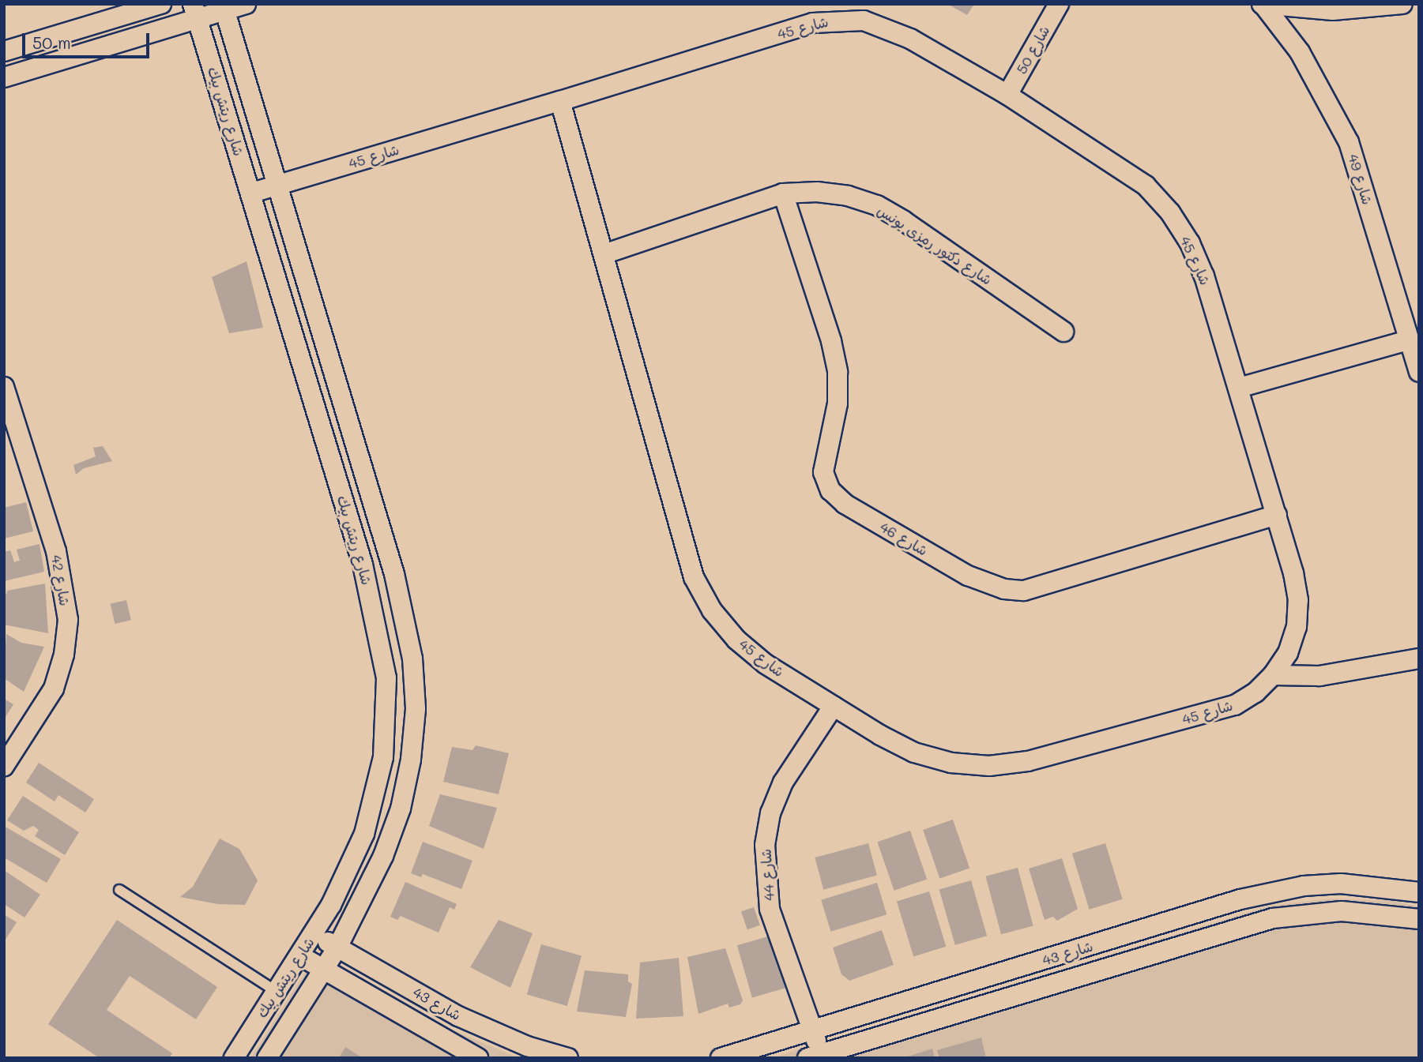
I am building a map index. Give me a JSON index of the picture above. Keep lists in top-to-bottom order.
{
  "streets": {
    "street": [
      "شارع 45",
      "شارع 50",
      "شارع ريتش بيك",
      "شارع 49",
      "شارع دكتور رمزى يونس",
      "شارع 46",
      "شارع 42",
      "شارع 44",
      "شارع 43"
    ]
  },
  "crossings": [
    ["شارع 45", "شارع 50"],
    ["شارع 45", "شارع ريتش بيك"],
    ["شارع 45", "شارع دكتور رمزى يونس"],
    ["شارع 45", "شارع 46"],
    ["شارع 45", "شارع 44"],
    ["شارع ريتش بيك", "شارع 43"],
    ["شارع دكتور رمزى يونس", "شارع 46"],
    ["شارع 44", "شارع 43"]
  ],
  "scale_bar": "50 m"
}
